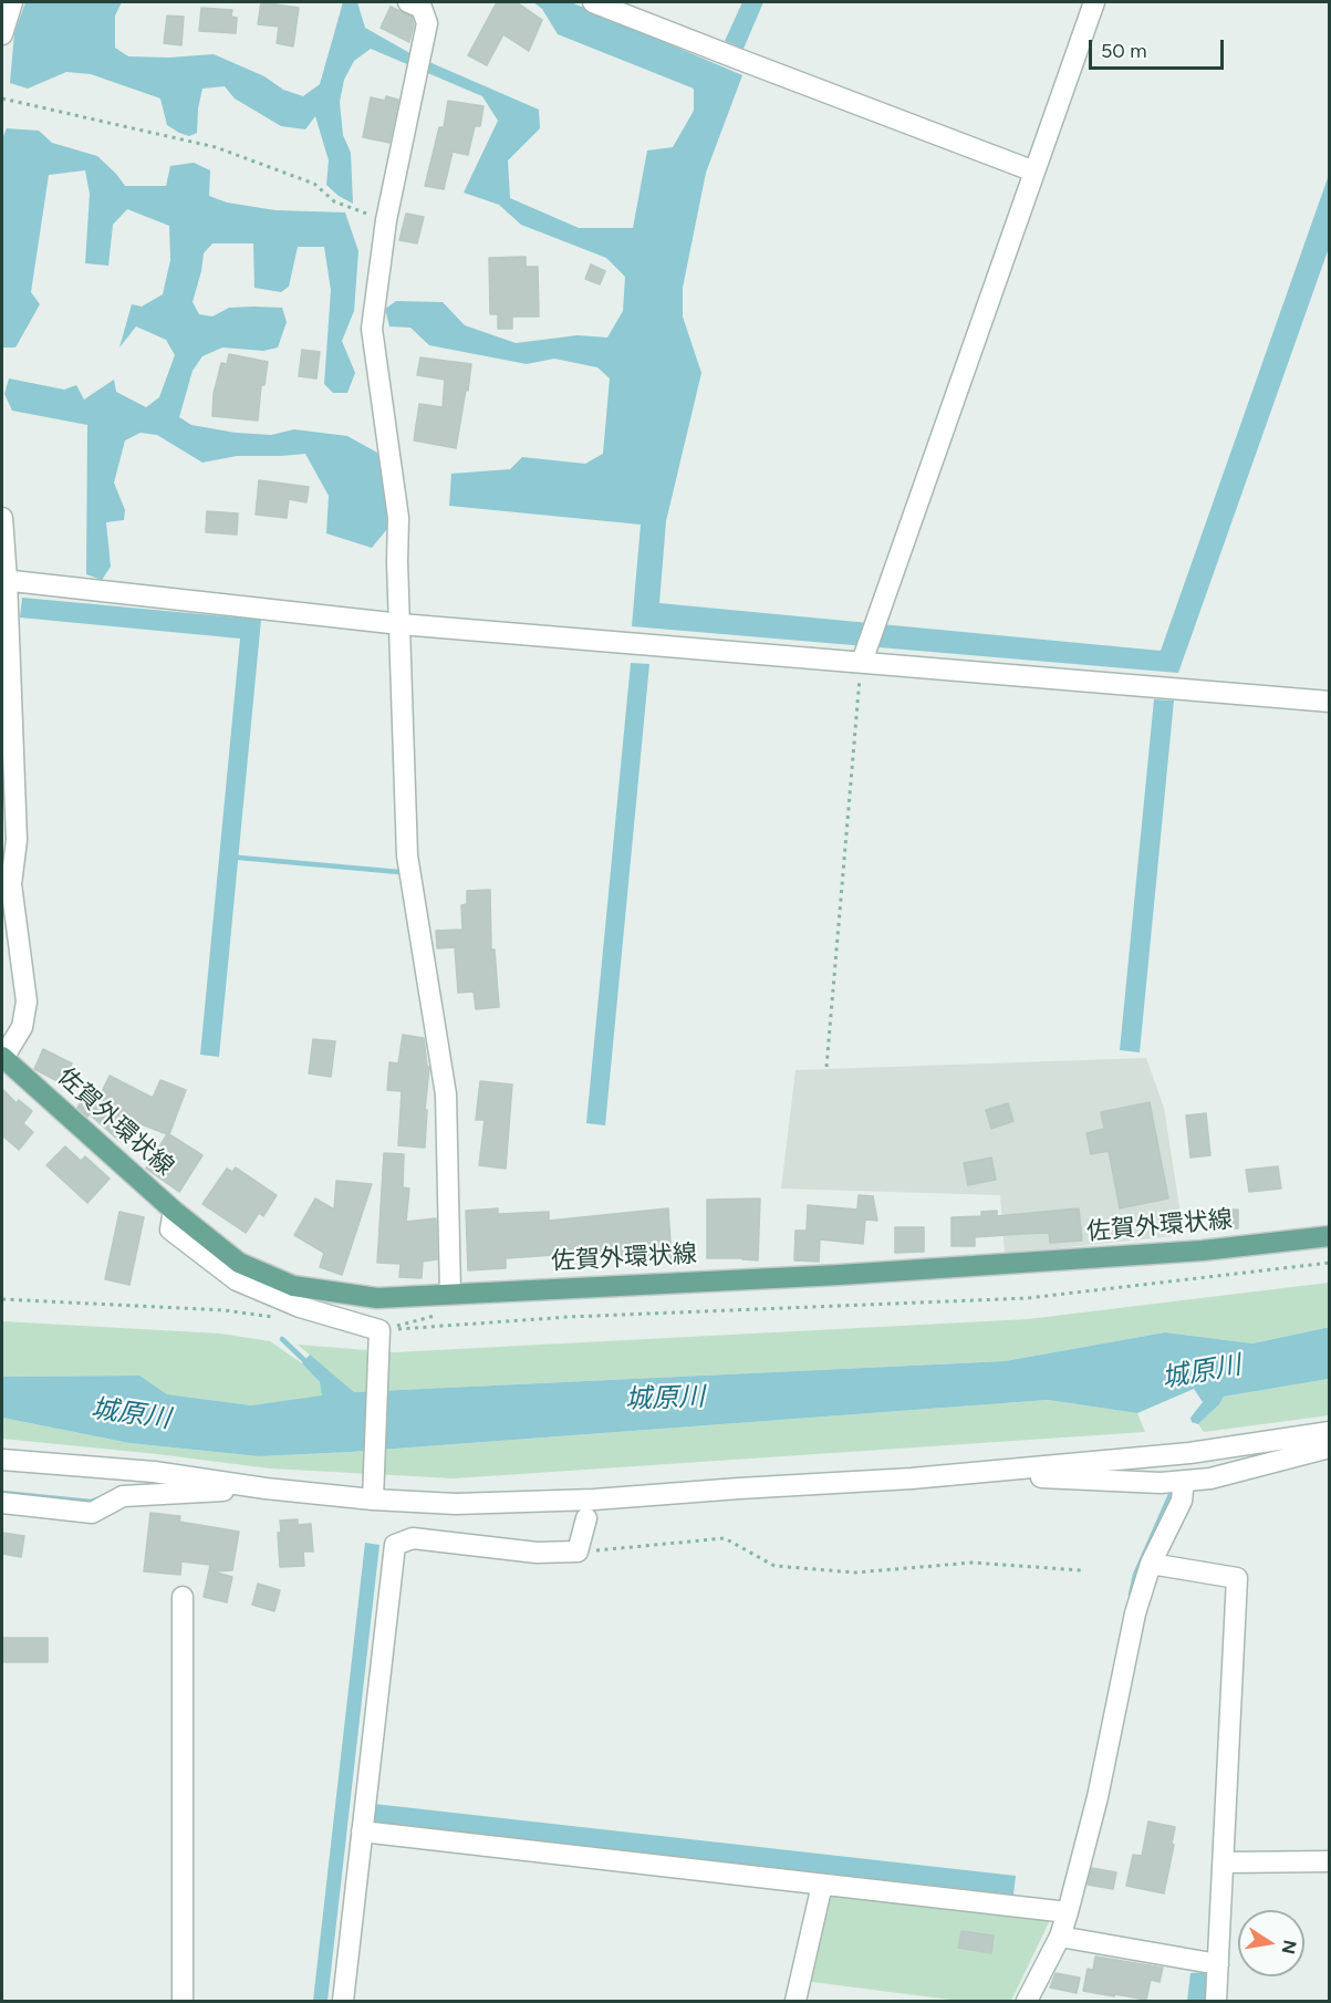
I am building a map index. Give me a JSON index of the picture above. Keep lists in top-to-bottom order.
{
  "streets": {
    "main road": ["佐賀外環状線"]
  },
  "water": ["城原川"],
  "scale_bar": "50 m",
  "north": "right"
}
